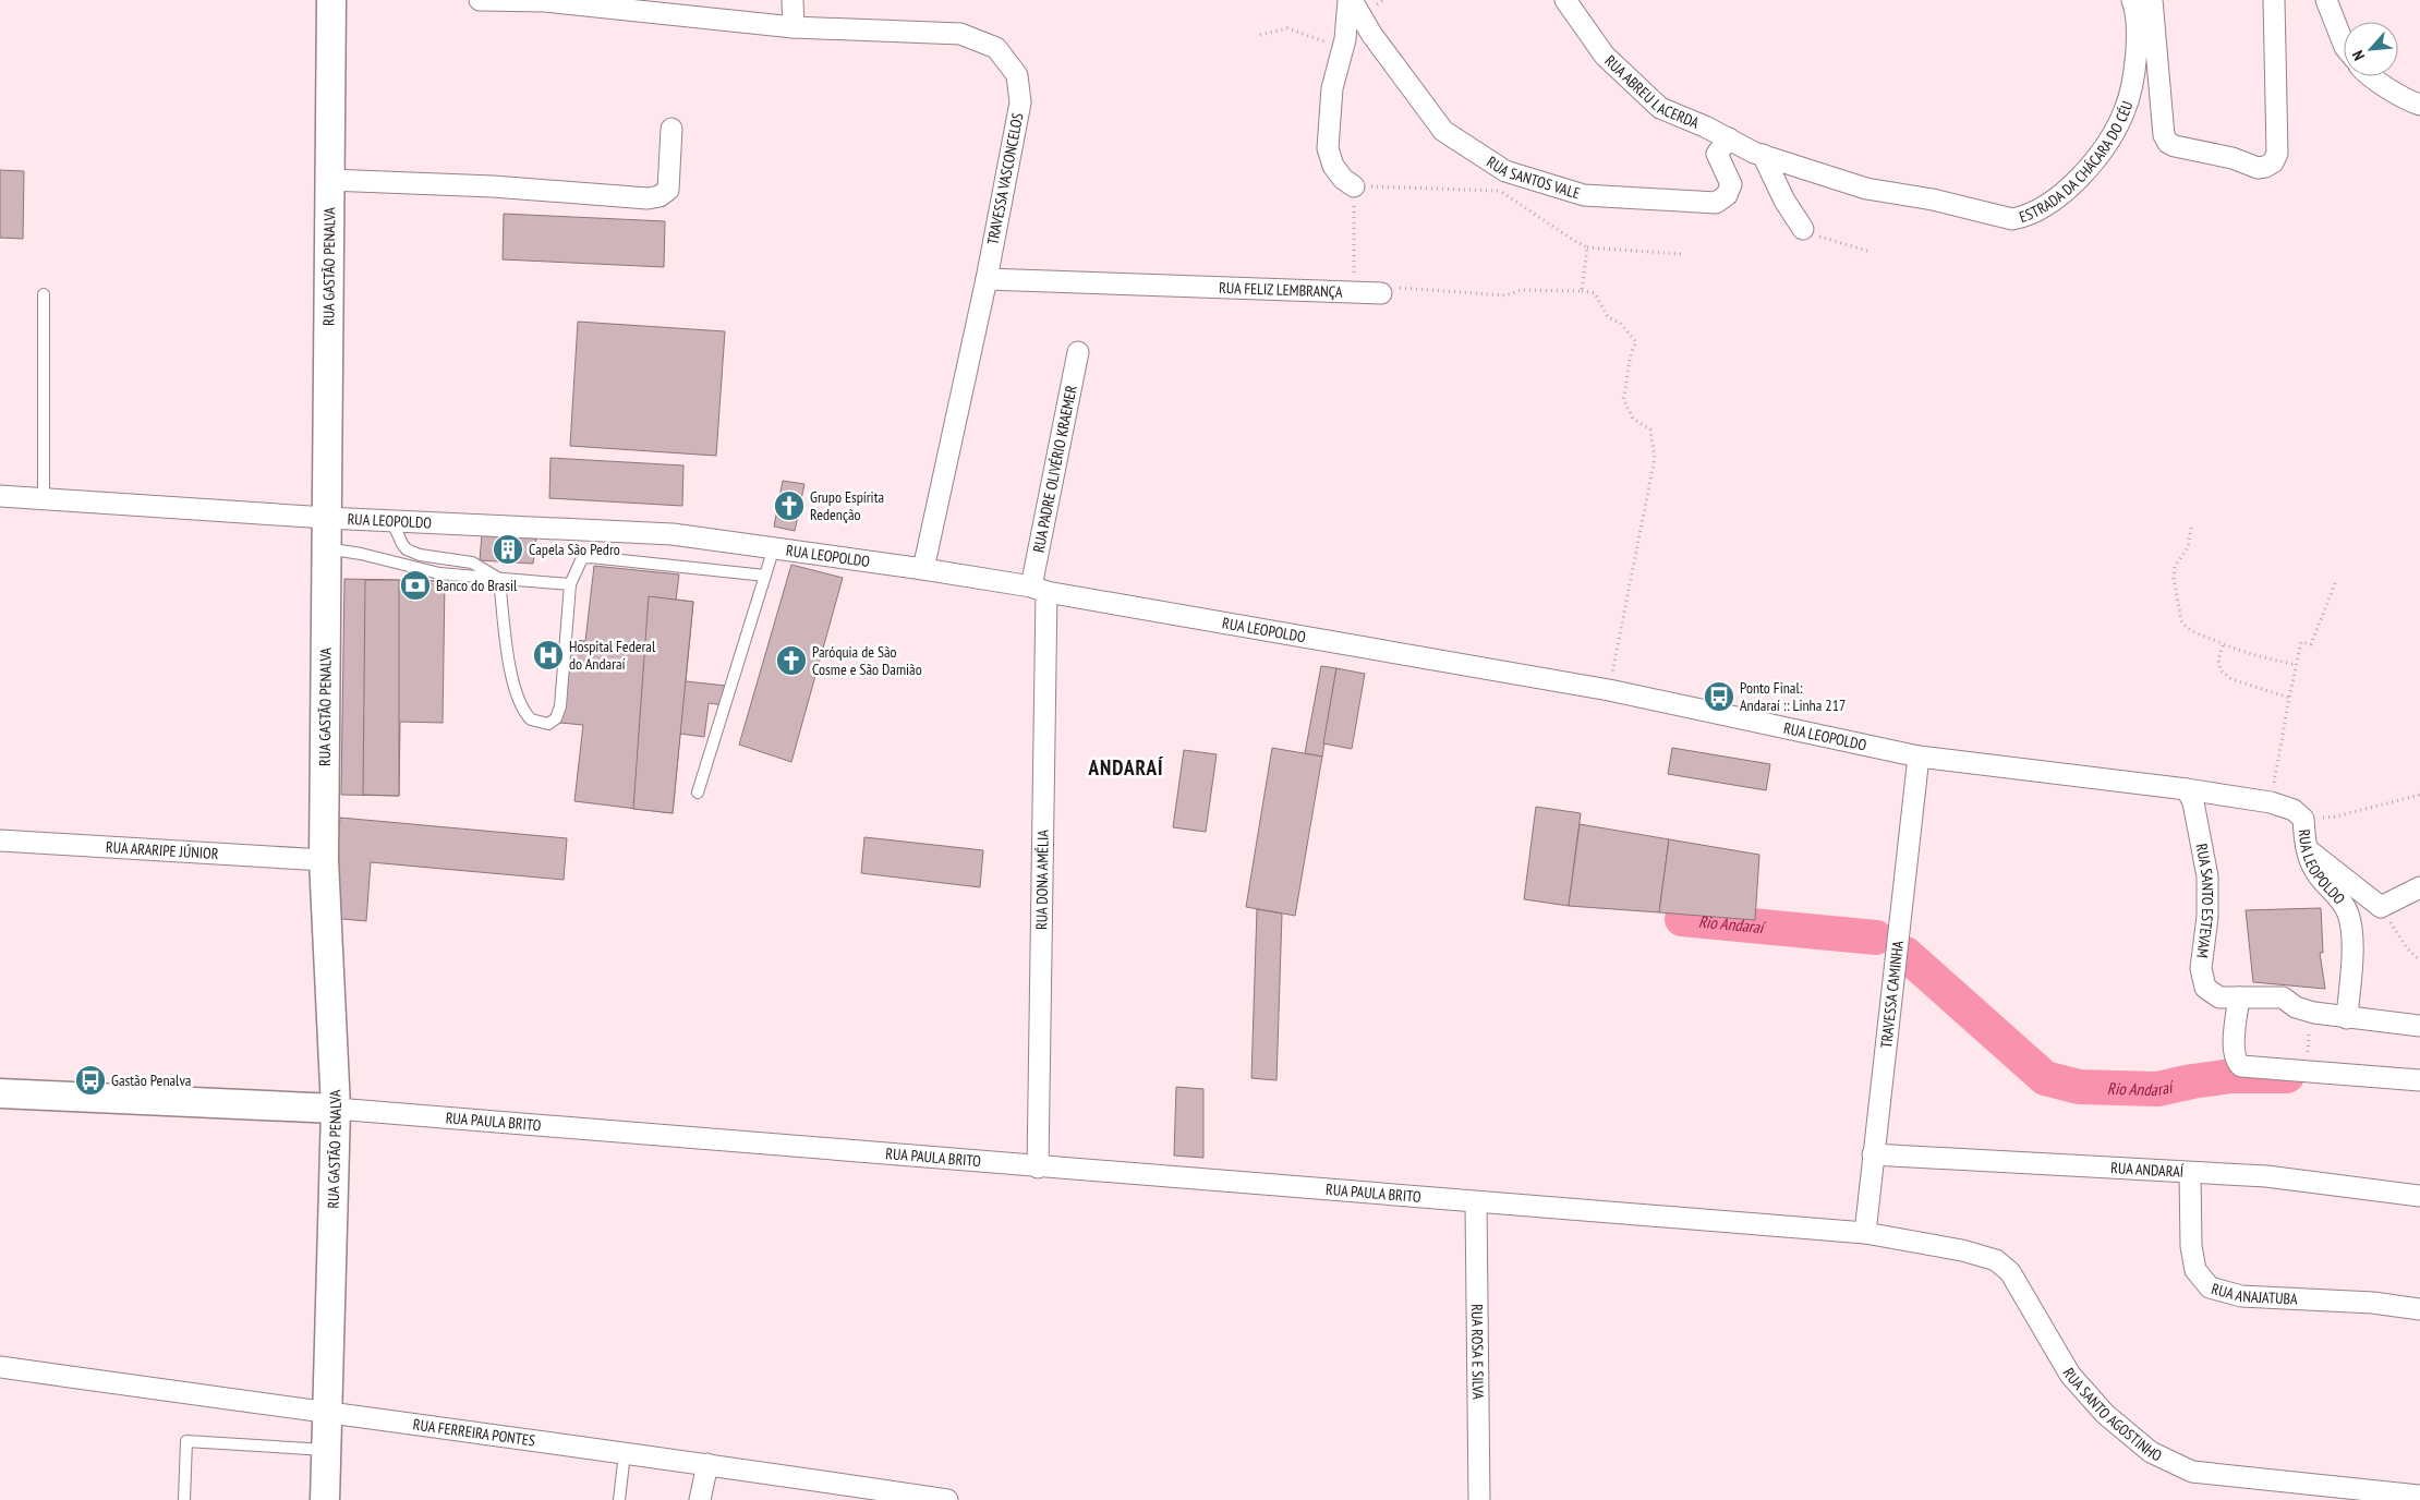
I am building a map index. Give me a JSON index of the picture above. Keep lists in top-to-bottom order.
{
  "streets": {
    "street": [
      "RUA ABREU LACERDA",
      "ESTRADA DA CHÁCARA DO CÉU",
      "RUA SANTOS VALE",
      "TRAVESSA VASCONCELOS",
      "RUA GASTÃO PENALVA",
      "RUA FELIZ LEMBRANÇA",
      "RUA PADRE OLIVÉRIO KRAEMER",
      "RUA LEOPOLDO",
      "RUA ARARIPE JÚNIOR",
      "RUA DONA AMÉLIA",
      "RUA SANTO ESTEVAM",
      "TRAVESSA CAMINHA",
      "RUA PAULA BRITO",
      "RUA ANDARAÍ",
      "RUA ANAJATUBA",
      "RUA ROSA E SILVA",
      "RUA SANTO AGOSTINHO",
      "RUA FERREIRA PONTES"
    ]
  },
  "crossings": [
    ["RUA ABREU LACERDA", "ESTRADA DA CHÁCARA DO CÉU"],
    ["RUA ABREU LACERDA", "RUA SANTOS VALE"],
    ["TRAVESSA VASCONCELOS", "RUA FELIZ LEMBRANÇA"],
    ["TRAVESSA VASCONCELOS", "RUA LEOPOLDO"],
    ["RUA GASTÃO PENALVA", "RUA LEOPOLDO"],
    ["RUA GASTÃO PENALVA", "RUA ARARIPE JÚNIOR"],
    ["RUA GASTÃO PENALVA", "RUA PAULA BRITO"],
    ["RUA GASTÃO PENALVA", "RUA FERREIRA PONTES"],
    ["RUA PADRE OLIVÉRIO KRAEMER", "RUA LEOPOLDO"],
    ["RUA PADRE OLIVÉRIO KRAEMER", "RUA DONA AMÉLIA"],
    ["RUA LEOPOLDO", "RUA DONA AMÉLIA"],
    ["RUA LEOPOLDO", "RUA SANTO ESTEVAM"],
    ["RUA LEOPOLDO", "TRAVESSA CAMINHA"],
    ["RUA DONA AMÉLIA", "RUA PAULA BRITO"],
    ["TRAVESSA CAMINHA", "RUA PAULA BRITO"],
    ["TRAVESSA CAMINHA", "RUA ANDARAÍ"],
    ["TRAVESSA CAMINHA", "RUA SANTO AGOSTINHO"],
    ["RUA PAULA BRITO", "RUA ROSA E SILVA"],
    ["RUA PAULA BRITO", "RUA SANTO AGOSTINHO"],
    ["RUA ANDARAÍ", "RUA ANAJATUBA"]
  ],
  "districts": ["ANDARAÍ"],
  "water": ["Rio Andaraí"],
  "places": {
    "church": ["Grupo Espírita Redenção", "Paróquia de São Cosme e São Damião"],
    "building": ["Capela São Pedro"],
    "bank": ["Banco do Brasil"],
    "hospital": ["Hospital Federal do Andaraí"],
    "bus stop": ["Ponto Final: Andaraí :: Linha 217", "Gastão Penalva"]
  },
  "north": "bottom left"
}
